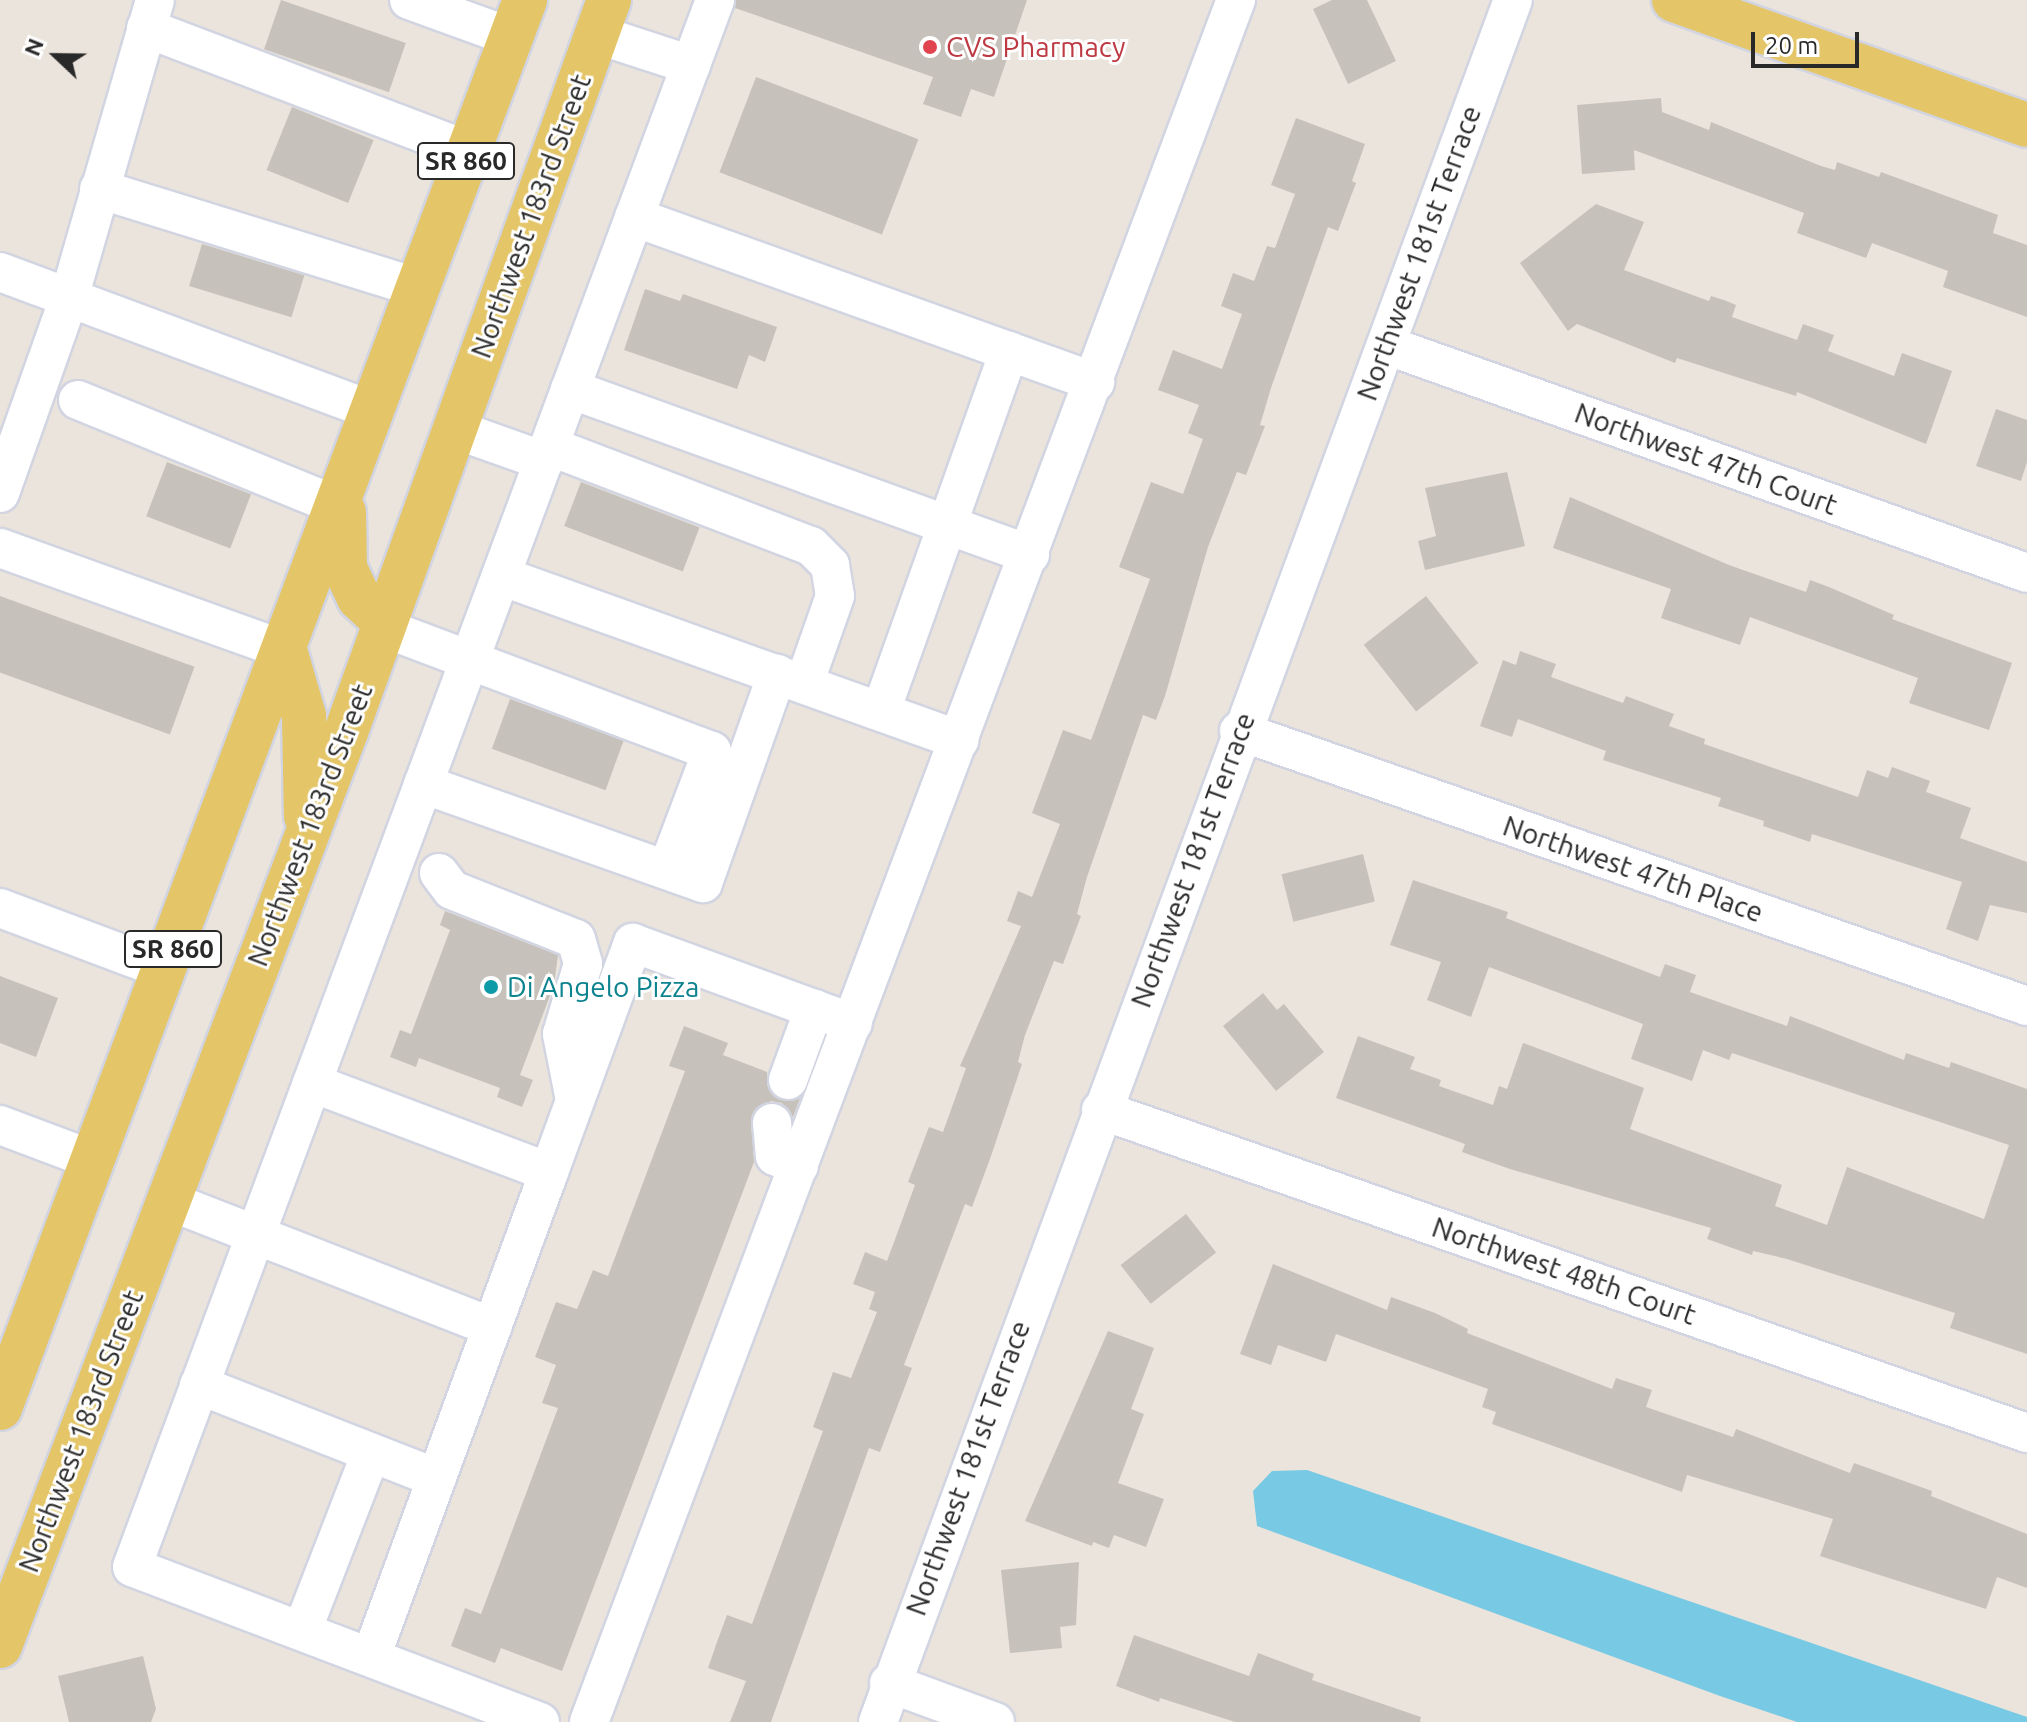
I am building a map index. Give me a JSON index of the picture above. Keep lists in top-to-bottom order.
{
  "streets": {
    "main road": ["SR 860", "Northwest 183rd Street"],
    "street": [
      "Northwest 181st Terrace",
      "Northwest 47th Court",
      "Northwest 47th Place",
      "Northwest 48th Court"
    ]
  },
  "crossings": [
    ["Northwest 181st Terrace", "Northwest 47th Court"],
    ["Northwest 181st Terrace", "Northwest 47th Place"],
    ["Northwest 181st Terrace", "Northwest 48th Court"]
  ],
  "places": ["CVS Pharmacy", "Di Angelo Pizza"],
  "scale_bar": "20 m",
  "north": "left"
}
